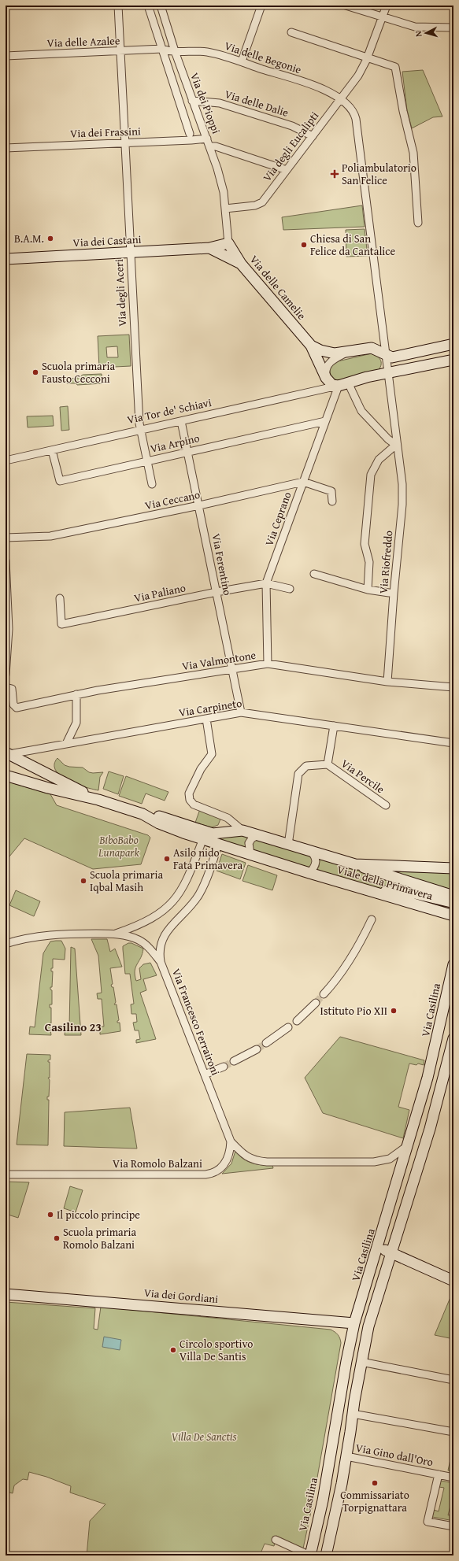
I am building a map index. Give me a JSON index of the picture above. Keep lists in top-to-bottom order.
{
  "streets": {
    "main road": [
      "Via dei Castani",
      "Via delle Camelie",
      "Viale della Primavera",
      "Via Casilina",
      "Via dei Gordiani"
    ],
    "street": [
      "Via delle Azalee",
      "Via delle Begonie",
      "Via dei Pioppi",
      "Via delle Dalie",
      "Via dei Frassini",
      "Via degli Eucalipti",
      "Via degli Aceri",
      "Via Tor de' Schiavi",
      "Via Arpino",
      "Via Ceccano",
      "Via Ceprano",
      "Via Riofreddo",
      "Via Ferentino",
      "Via Paliano",
      "Via Valmontone",
      "Via Carpineto",
      "Via Percile",
      "Via Francesco Ferraironi",
      "Via Romolo Balzani",
      "Via Gino dall'Oro"
    ]
  },
  "crossings": [
    ["Via delle Azalee", "Via delle Begonie"],
    ["Via delle Azalee", "Via dei Pioppi"],
    ["Via delle Azalee", "Via degli Aceri"],
    ["Via delle Begonie", "Via dei Pioppi"],
    ["Via delle Begonie", "Via degli Eucalipti"],
    ["Via delle Begonie", "Via delle Camelie"],
    ["Via delle Begonie", "Via Riofreddo"],
    ["Via dei Pioppi", "Via delle Dalie"],
    ["Via dei Pioppi", "Via dei Frassini"],
    ["Via dei Pioppi", "Via degli Eucalipti"],
    ["Via dei Pioppi", "Via dei Castani"],
    ["Via dei Pioppi", "Via delle Camelie"],
    ["Via delle Dalie", "Via degli Eucalipti"],
    ["Via dei Frassini", "Via degli Aceri"],
    ["Via dei Castani", "Via delle Camelie"],
    ["Via dei Castani", "Via degli Aceri"],
    ["Via delle Camelie", "Via Riofreddo"],
    ["Via degli Aceri", "Via Tor de' Schiavi"],
    ["Via degli Aceri", "Via Arpino"],
    ["Via Tor de' Schiavi", "Via Arpino"],
    ["Via Tor de' Schiavi", "Via Ceprano"],
    ["Via Tor de' Schiavi", "Via Ferentino"],
    ["Via Arpino", "Via Ceprano"],
    ["Via Arpino", "Via Ferentino"],
    ["Via Ceccano", "Via Ceprano"],
    ["Via Ceccano", "Via Ferentino"],
    ["Via Ceprano", "Via Paliano"],
    ["Via Ceprano", "Via Valmontone"],
    ["Via Riofreddo", "Via Valmontone"],
    ["Via Ferentino", "Via Paliano"],
    ["Via Ferentino", "Via Valmontone"],
    ["Via Ferentino", "Via Carpineto"],
    ["Via Carpineto", "Viale della Primavera"],
    ["Via Casilina", "Via dei Gordiani"],
    ["Via Francesco Ferraironi", "Via Romolo Balzani"]
  ],
  "districts": ["Casilino 23"],
  "parks": ["BiboBabo Lunapark", "Villa De Sanctis"],
  "places": {
    "health": ["Poliambulatorio San Felice"],
    "other": [
      "B.A.M.",
      "Chiesa di San Felice da Cantalice",
      "Scuola primaria Fausto Cecconi",
      "Asilo nido Fata Primavera",
      "Scuola primaria Iqbal Masih",
      "Istituto Pio XII",
      "Il piccolo principe",
      "Scuola primaria Romolo Balzani",
      "Circolo sportivo Villa De Santis",
      "Commissariato Torpignattara"
    ]
  },
  "north": "left"
}
